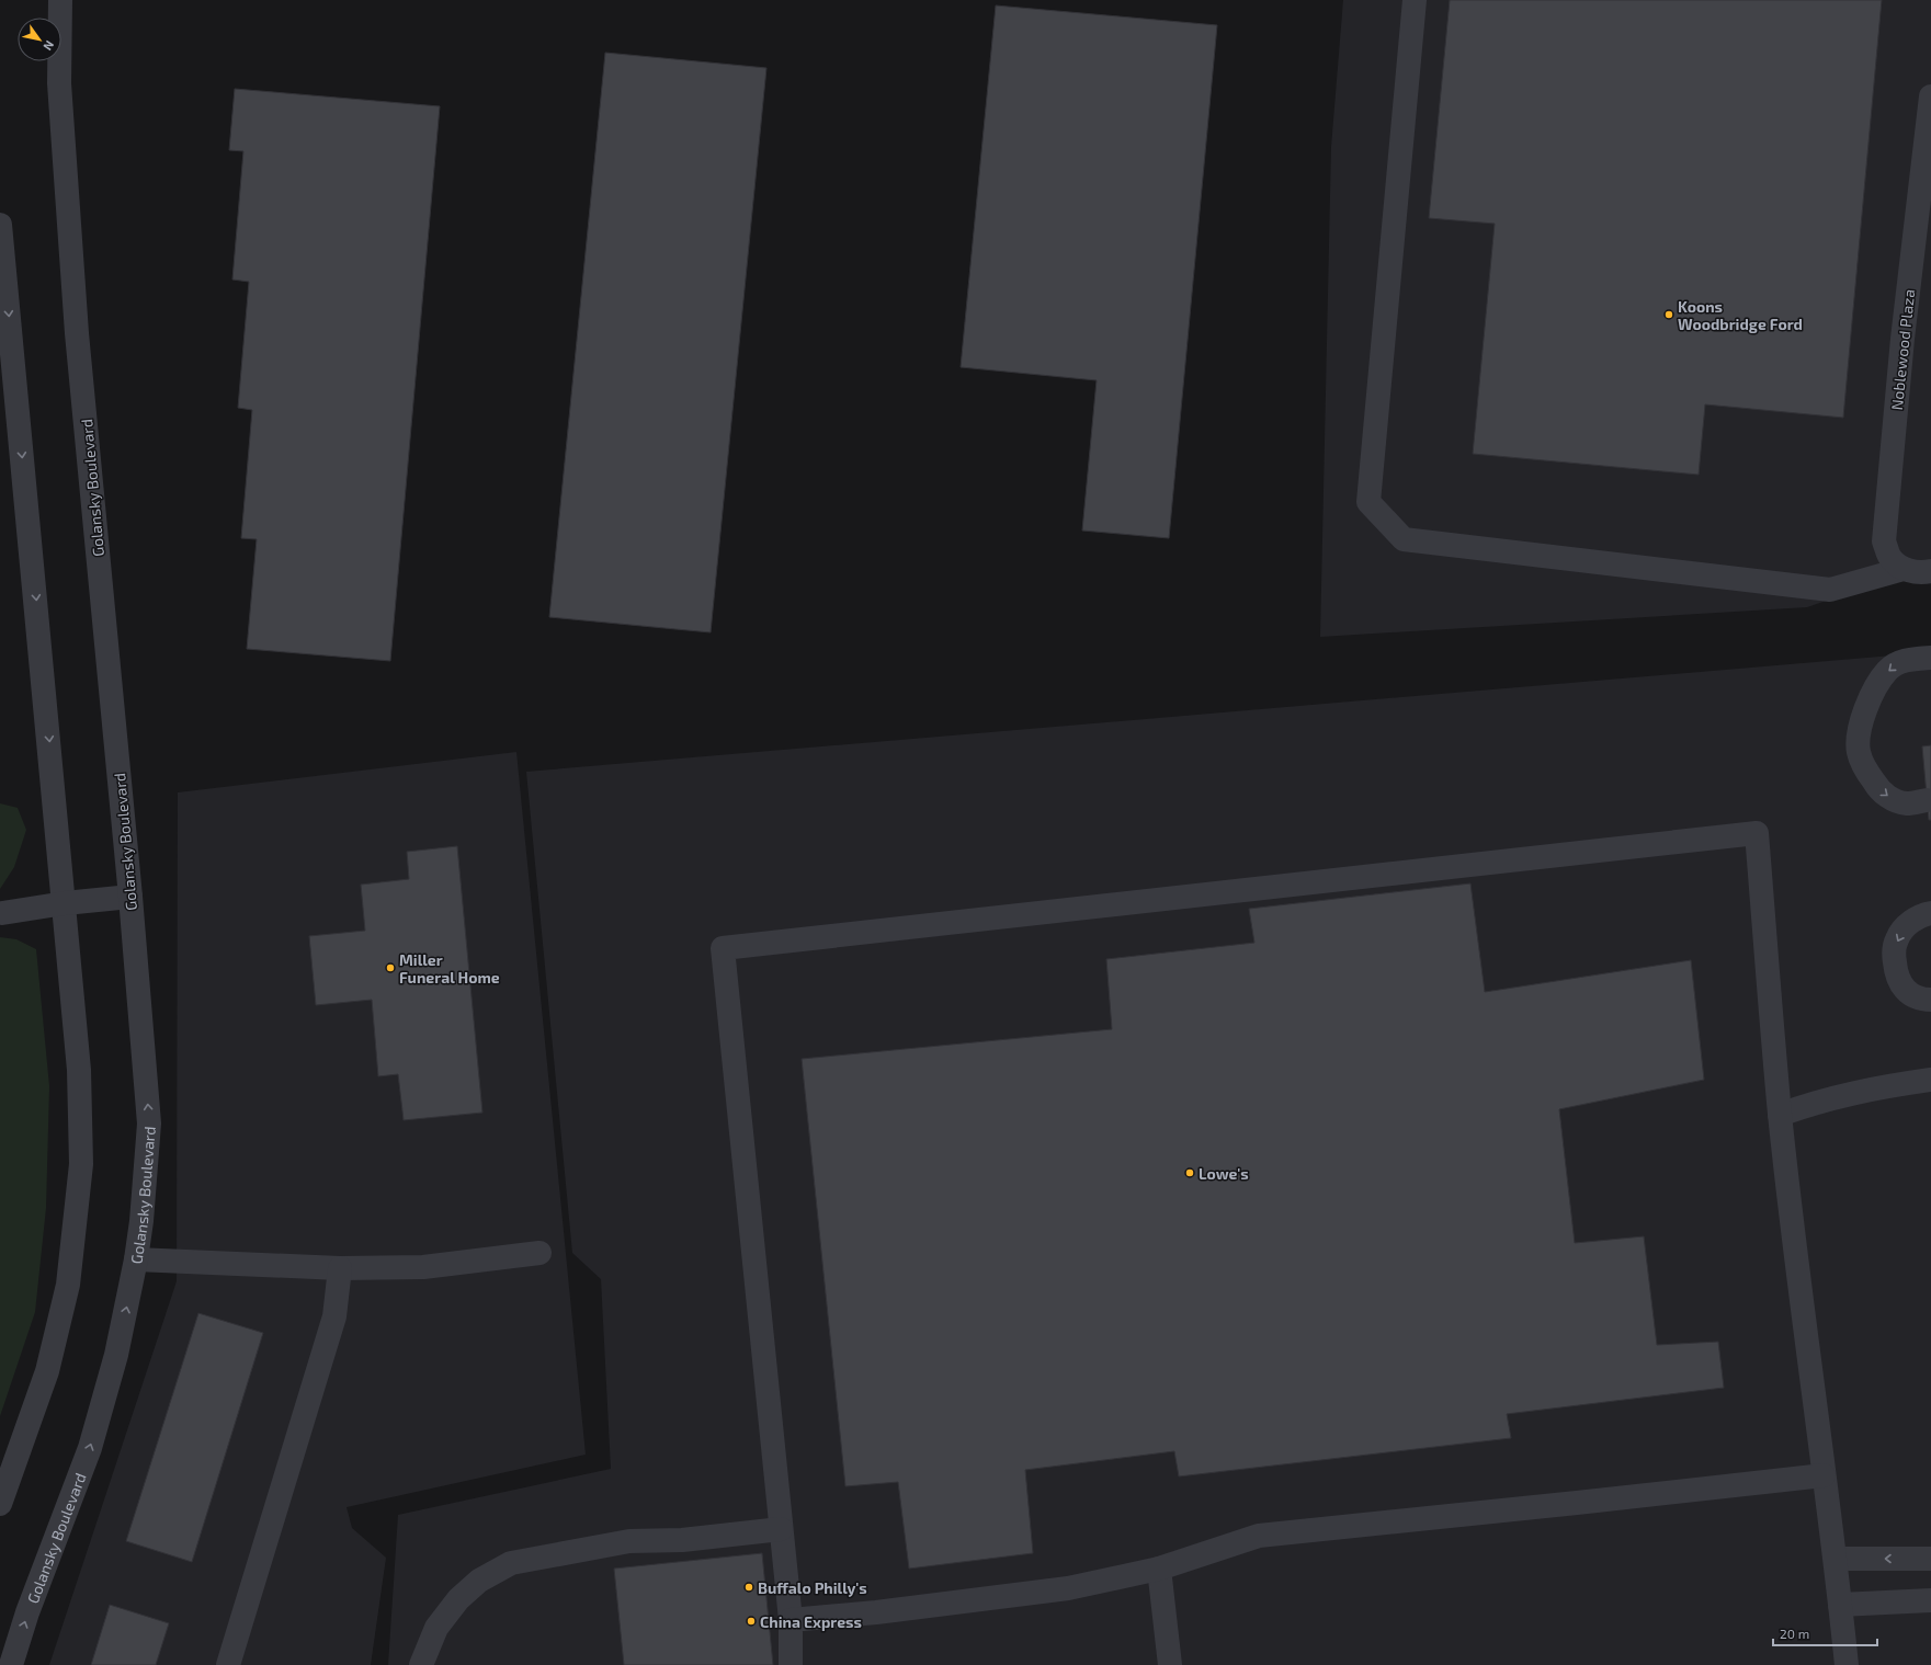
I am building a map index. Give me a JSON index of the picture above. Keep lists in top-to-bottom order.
{
  "streets": {
    "street": ["Noblewood Plaza", "Golansky Boulevard"]
  },
  "places": [
    "Koons Woodbridge Ford",
    "Miller Funeral Home",
    "Lowe's",
    "Buffalo Philly's",
    "China Express"
  ],
  "scale_bar": "20 m",
  "north": "bottom right"
}
